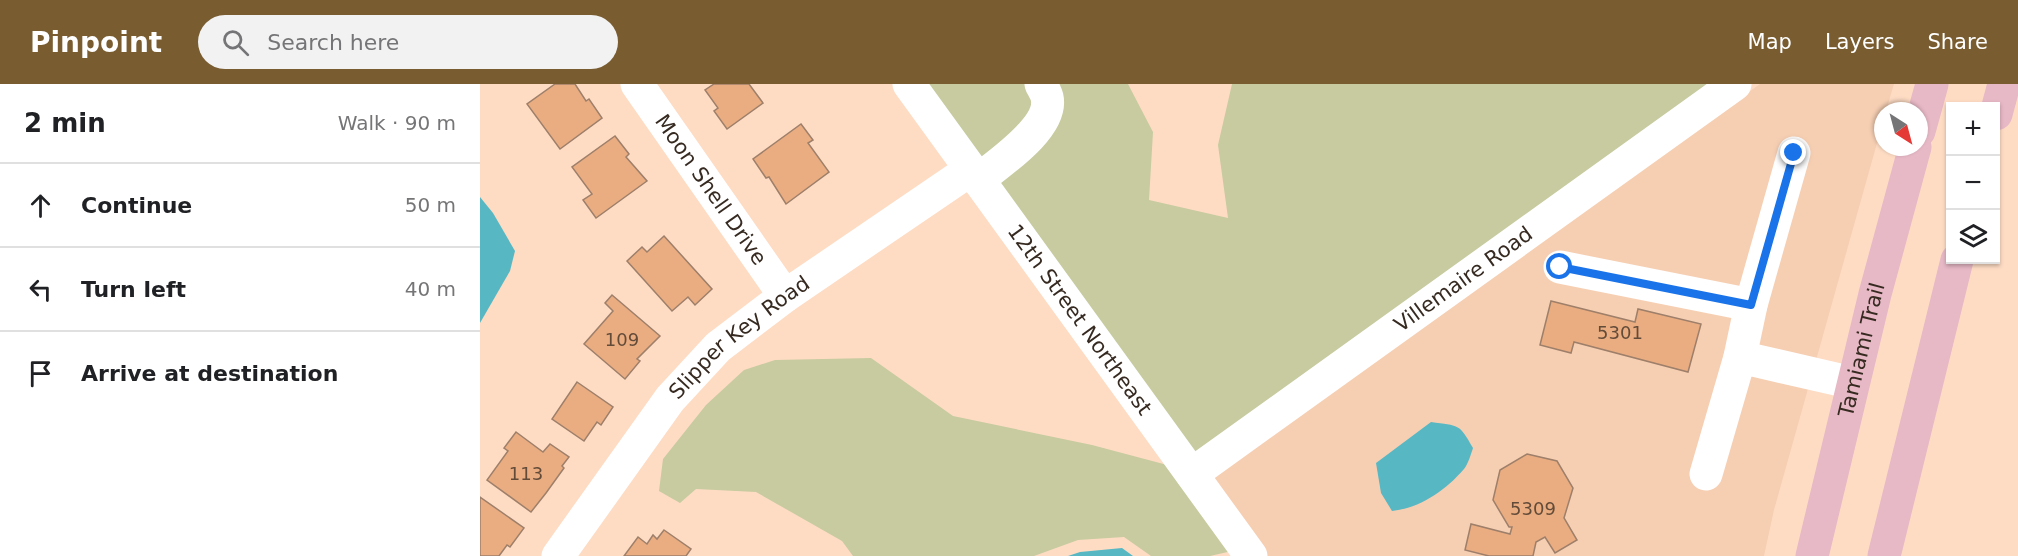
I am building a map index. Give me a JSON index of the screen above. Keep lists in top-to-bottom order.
{
  "streets": {
    "main road": ["Tamiami Trail"],
    "street": [
      "Moon Shell Drive",
      "Villemaire Road",
      "12th Street Northeast",
      "Slipper Key Road"
    ]
  },
  "crossings": [
    ["Moon Shell Drive", "Slipper Key Road"],
    ["Villemaire Road", "12th Street Northeast"],
    ["12th Street Northeast", "Slipper Key Road"]
  ],
  "house_numbers": [
    "5301",
    "109",
    "113",
    "5309"
  ],
  "north": "bottom right",
  "page": {
    "header": "Pinpoint",
    "search": "Search here",
    "nav": ["Map", "Layers", "Share"],
    "heading": ["2 min", "Walk · 90 m"],
    "map_buttons": ["+", "−"],
    "list": [
      ["Continue", "50 m"],
      ["Turn left", "40 m"],
      "Arrive at destination"
    ]
  }
}
